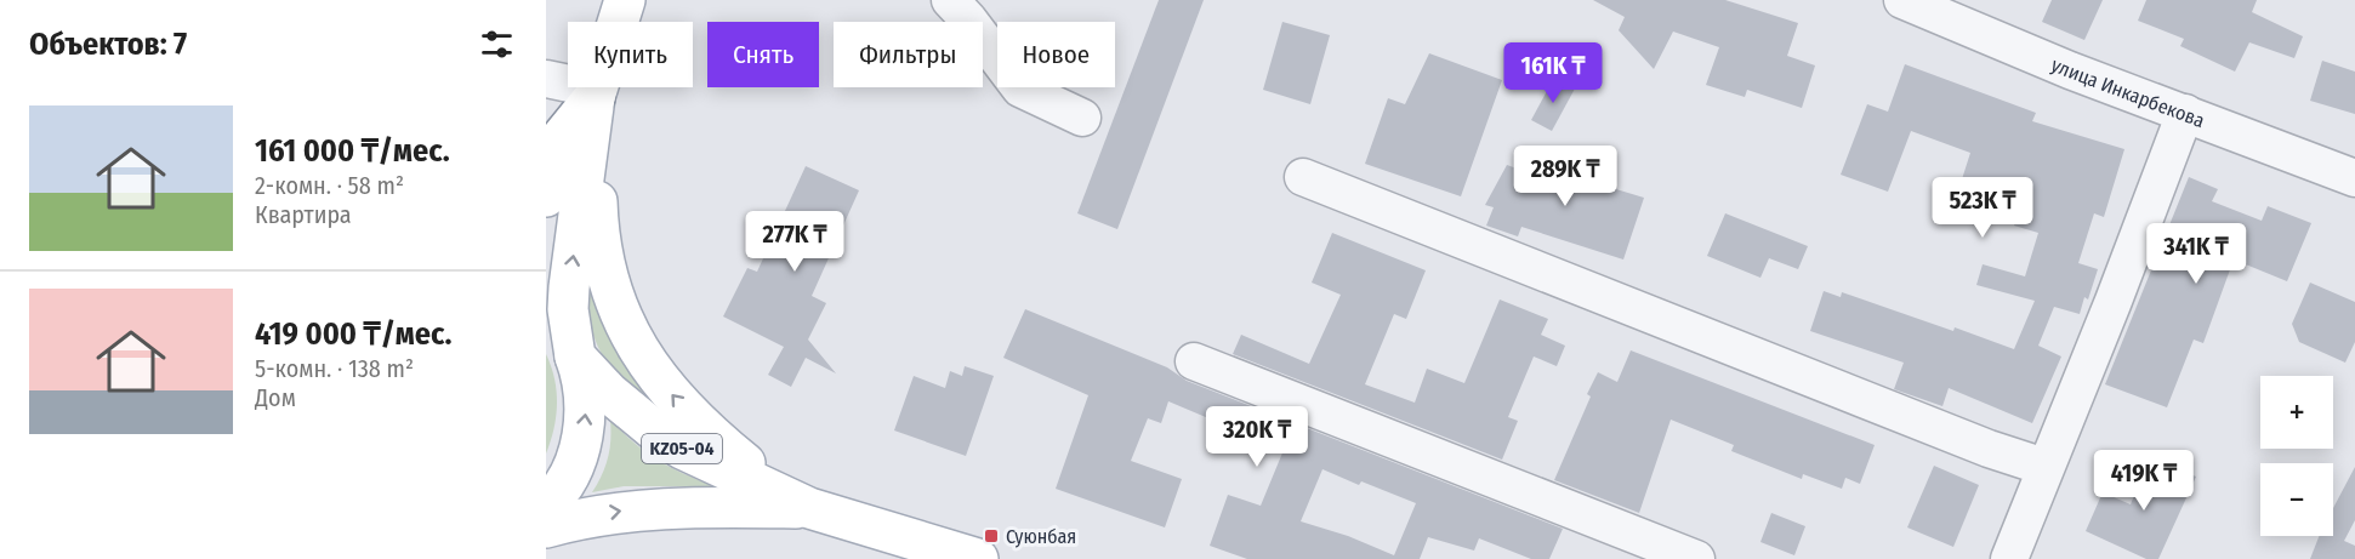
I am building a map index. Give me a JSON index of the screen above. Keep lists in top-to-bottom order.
{
  "streets": {
    "main road": ["KZ05-04"],
    "street": ["улица Инкарбекова"]
  },
  "places": {
    "transit": ["Суюнбая"]
  },
  "page": {
    "heading": "Объектов: 7",
    "chip": [
      "Купить",
      "Снять",
      "Фильтры",
      "Новое"
    ],
    "price": [
      "161K ₸",
      "289K ₸",
      "523K ₸",
      "277K ₸",
      "341K ₸",
      "320K ₸",
      "419K ₸"
    ],
    "list": [
      {
        "name": "161 000 ₸/мес.",
        "note": "2-комн. · 58 m² · Квартира"
      },
      {
        "name": "419 000 ₸/мес.",
        "note": "5-комн. · 138 m² · Дом"
      }
    ],
    "map_buttons": ["+", "−"]
  }
}
